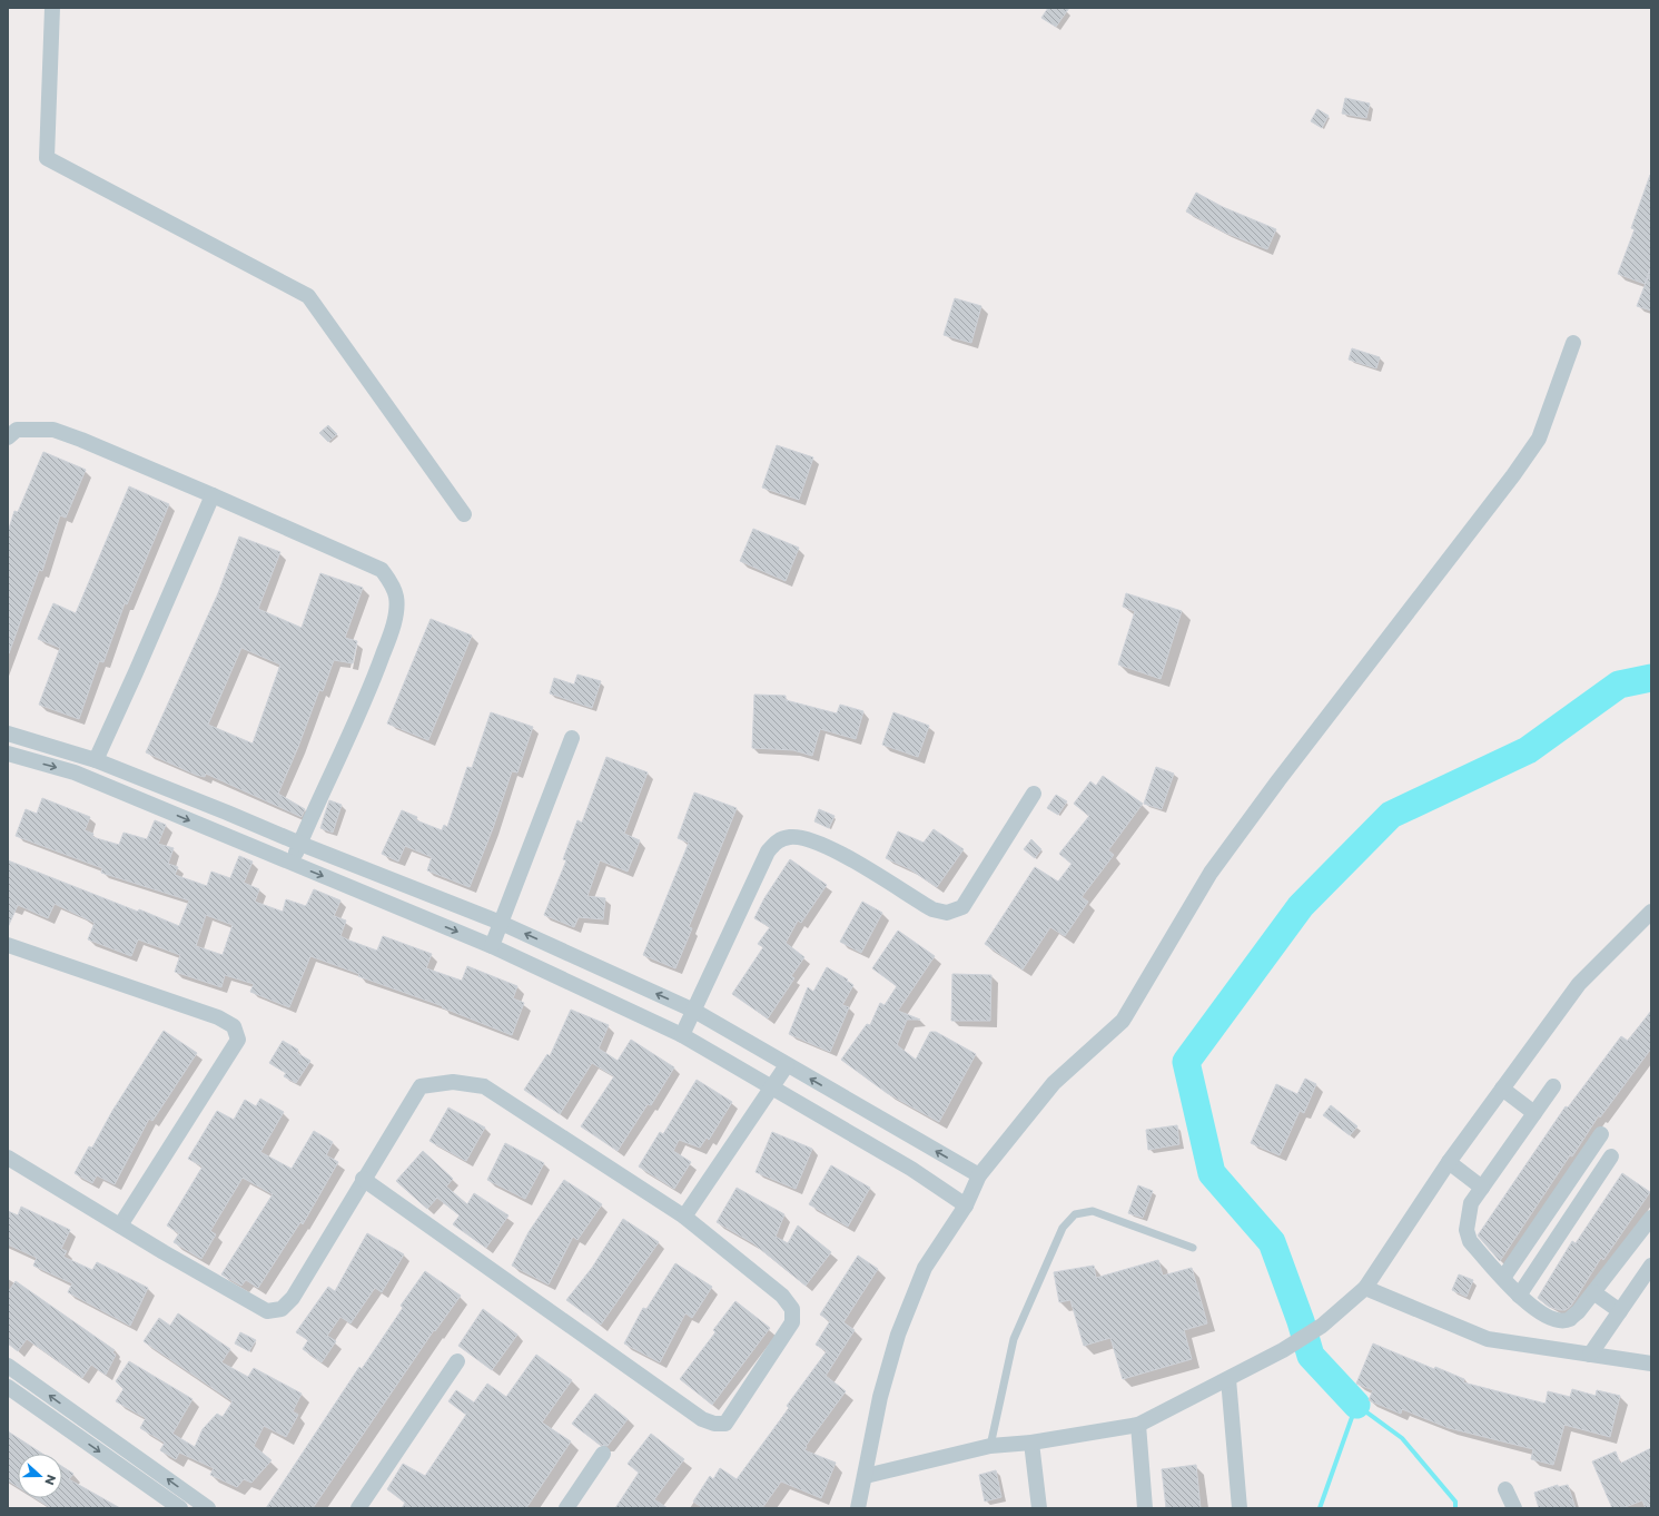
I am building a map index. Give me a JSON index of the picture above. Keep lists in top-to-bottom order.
{
  "north": "right"
}
